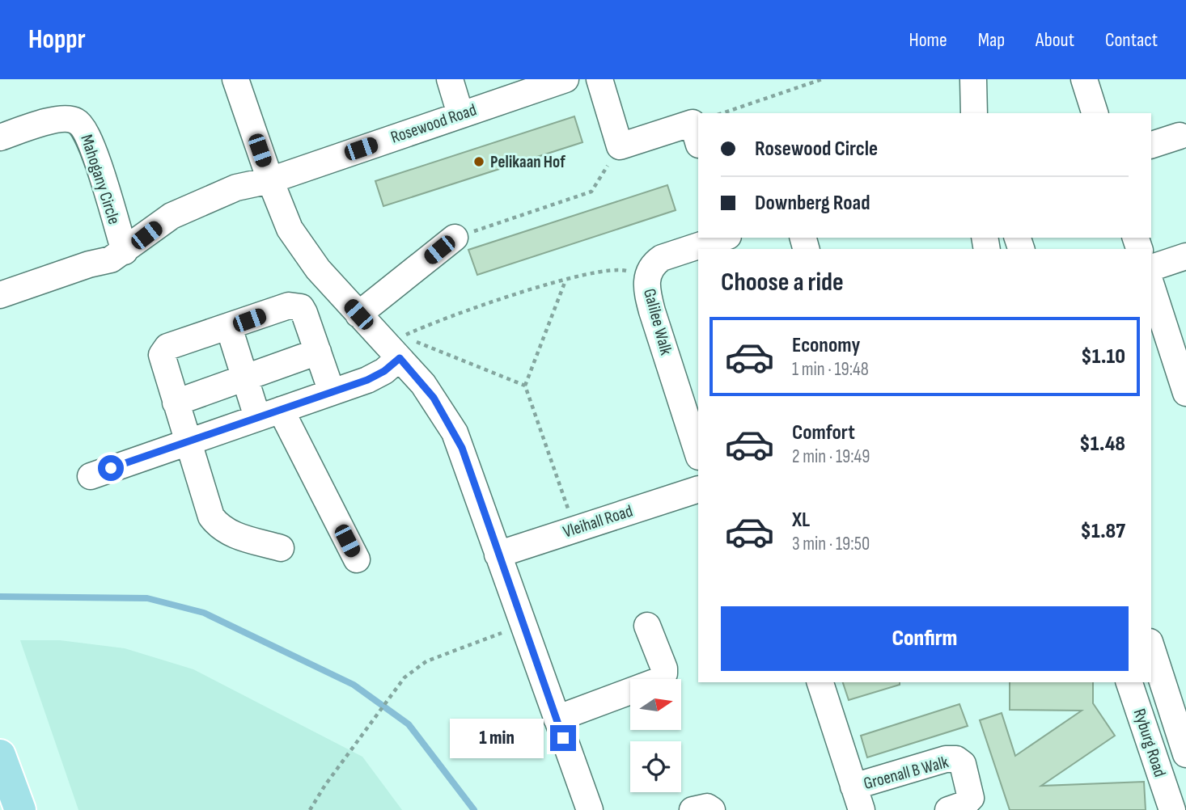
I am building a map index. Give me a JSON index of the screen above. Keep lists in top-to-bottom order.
{
  "streets": {
    "street": [
      "Rosewood Road",
      "Mahogany Circle",
      "Galilee Walk",
      "Vleihall Road",
      "Ryburg Road",
      "Groenall B Walk"
    ]
  },
  "crossings": [
    ["Rosewood Road", "Mahogany Circle"]
  ],
  "places": ["Pelikaan Hof"],
  "north": "right",
  "page": {
    "header": "Hoppr",
    "nav": [
      "Home",
      "Map",
      "About",
      "Contact"
    ],
    "banner": ["Rosewood Circle", "Downberg Road"],
    "heading": "Choose a ride",
    "list": [
      {
        "name": "Economy",
        "note": "1 min · 19:48",
        "value": "$1.10"
      },
      {
        "name": "Comfort",
        "note": "2 min · 19:49",
        "value": "$1.48"
      },
      {
        "name": "XL",
        "note": "3 min · 19:50",
        "value": "$1.87"
      }
    ],
    "buttons": "Confirm",
    "bubble": "1 min"
  }
}
